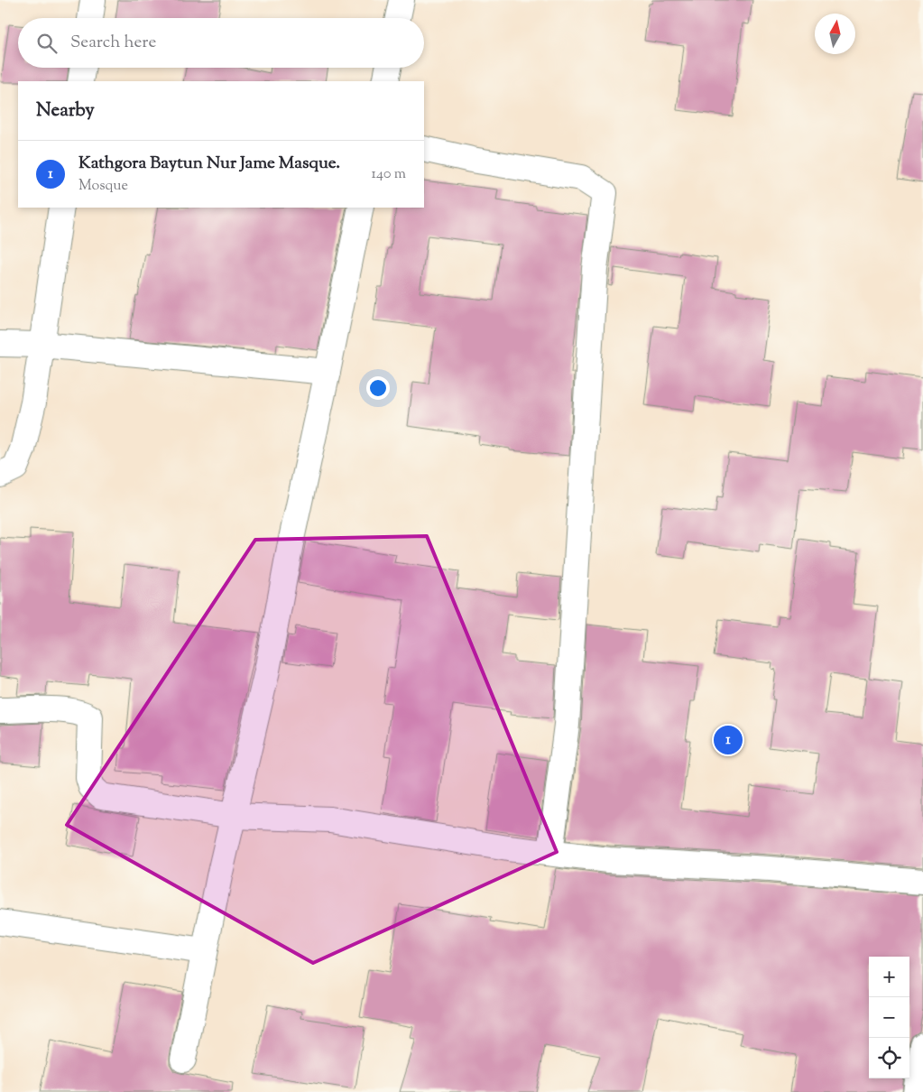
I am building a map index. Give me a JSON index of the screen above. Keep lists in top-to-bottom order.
{
  "north": "top",
  "page": {
    "search": "Search here",
    "heading": "Nearby",
    "list": [
      {
        "mark": "1",
        "name": "Kathgora Baytun Nur Jame Masque.",
        "note": "Mosque",
        "value": "140 m"
      }
    ],
    "pins": "1",
    "map_buttons": ["+", "−"]
  }
}
